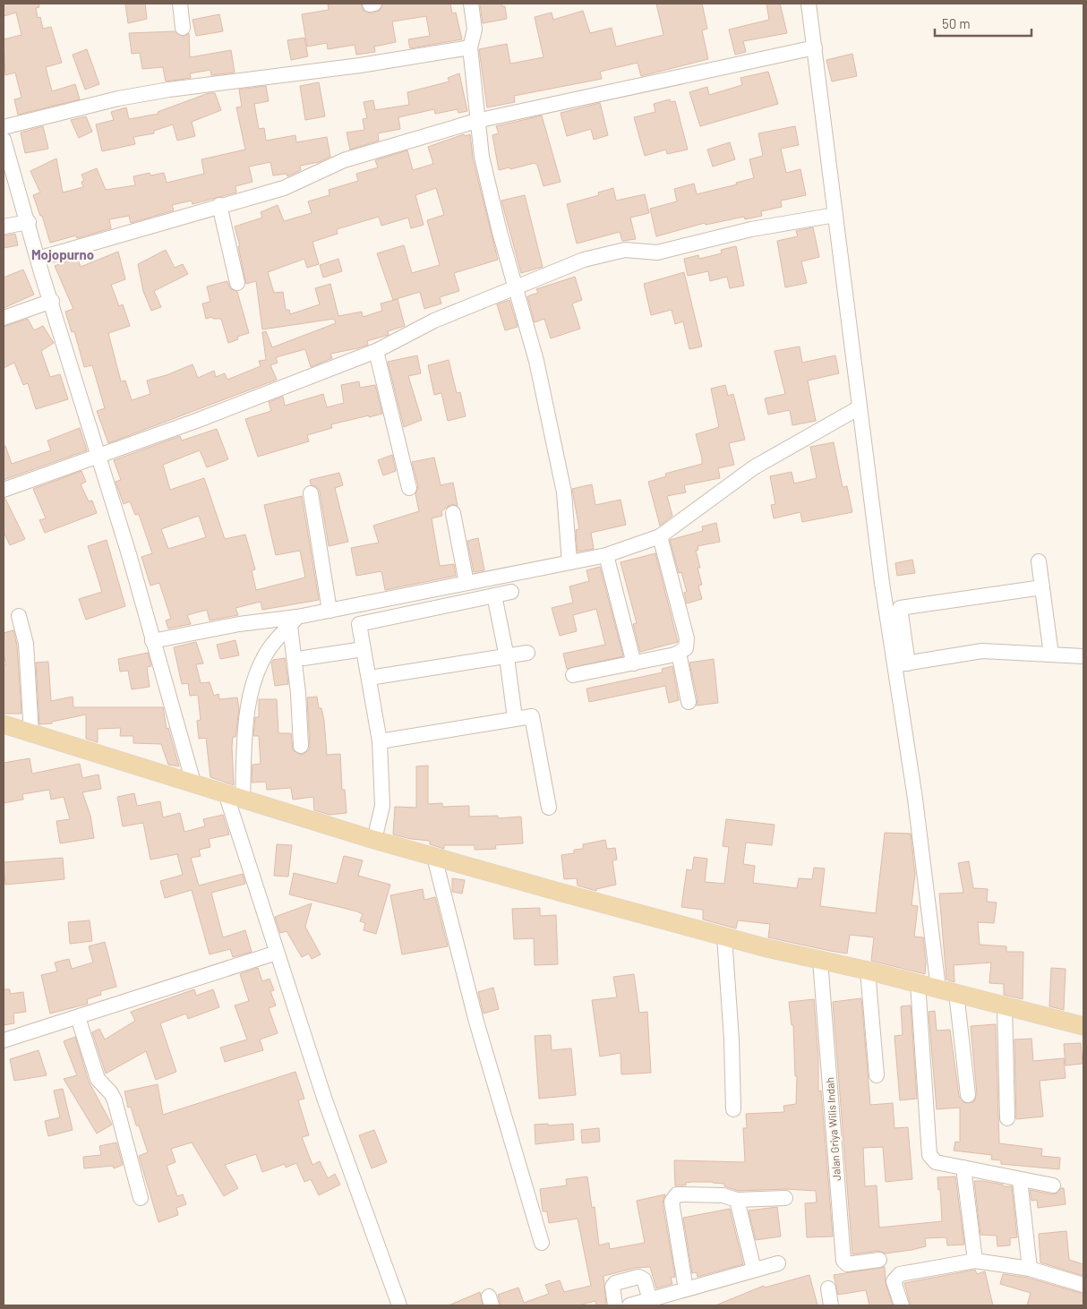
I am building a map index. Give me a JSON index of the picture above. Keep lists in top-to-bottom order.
{
  "streets": {
    "street": ["Jalan Griya Wilis Indah"]
  },
  "districts": ["Mojopurno"],
  "scale_bar": "50 m"
}
